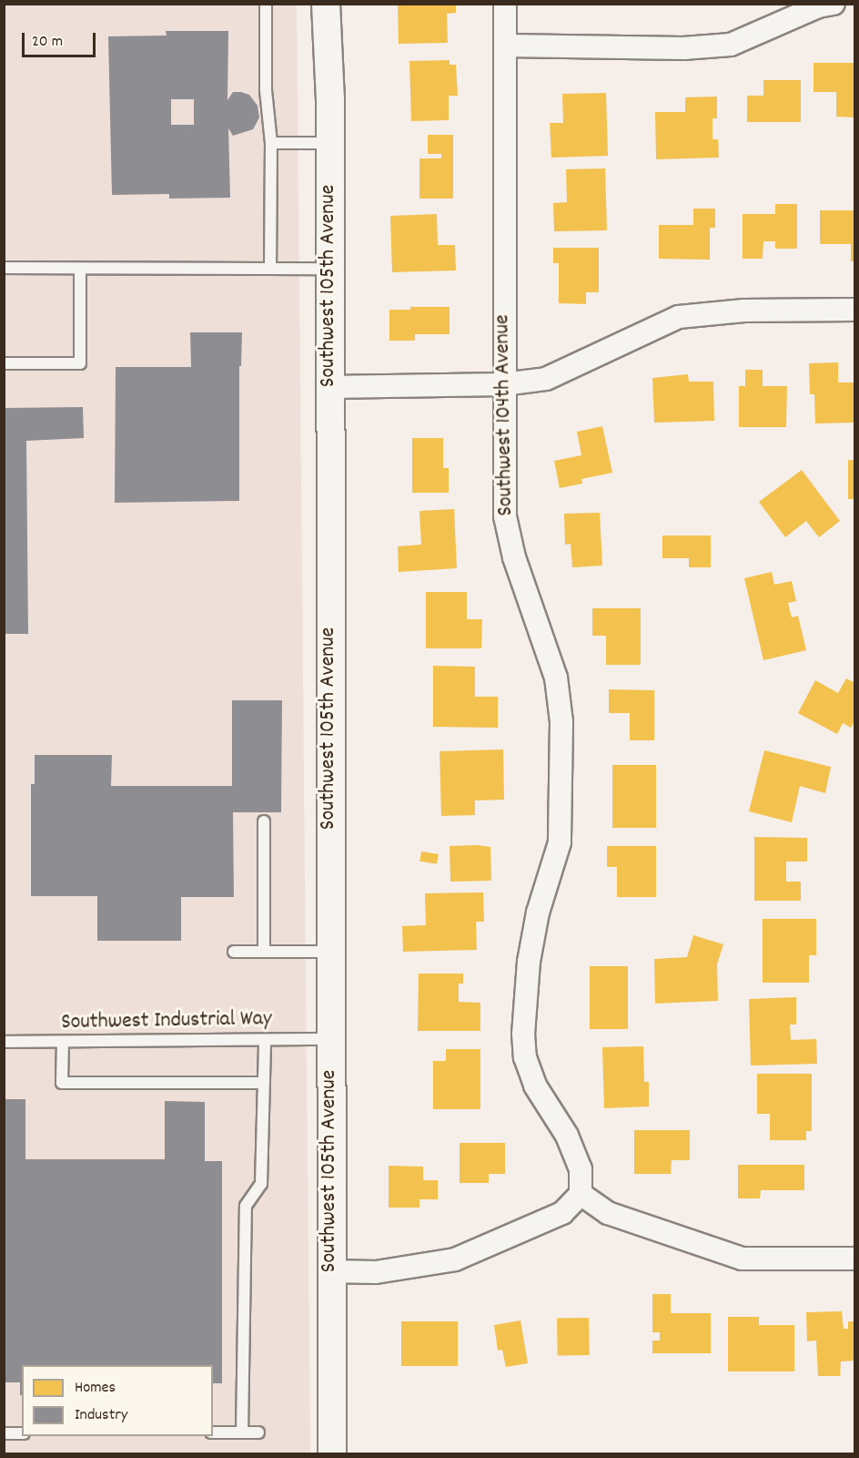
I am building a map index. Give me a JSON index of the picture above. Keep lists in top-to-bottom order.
{
  "streets": {
    "street": ["Southwest 105th Avenue", "Southwest 104th Avenue"],
    "lane": ["Southwest Industrial Way"]
  },
  "crossings": [
    ["Southwest 105th Avenue", "Southwest Industrial Way"]
  ],
  "legend": ["Homes", "Industry"],
  "scale_bar": "20 m"
}
